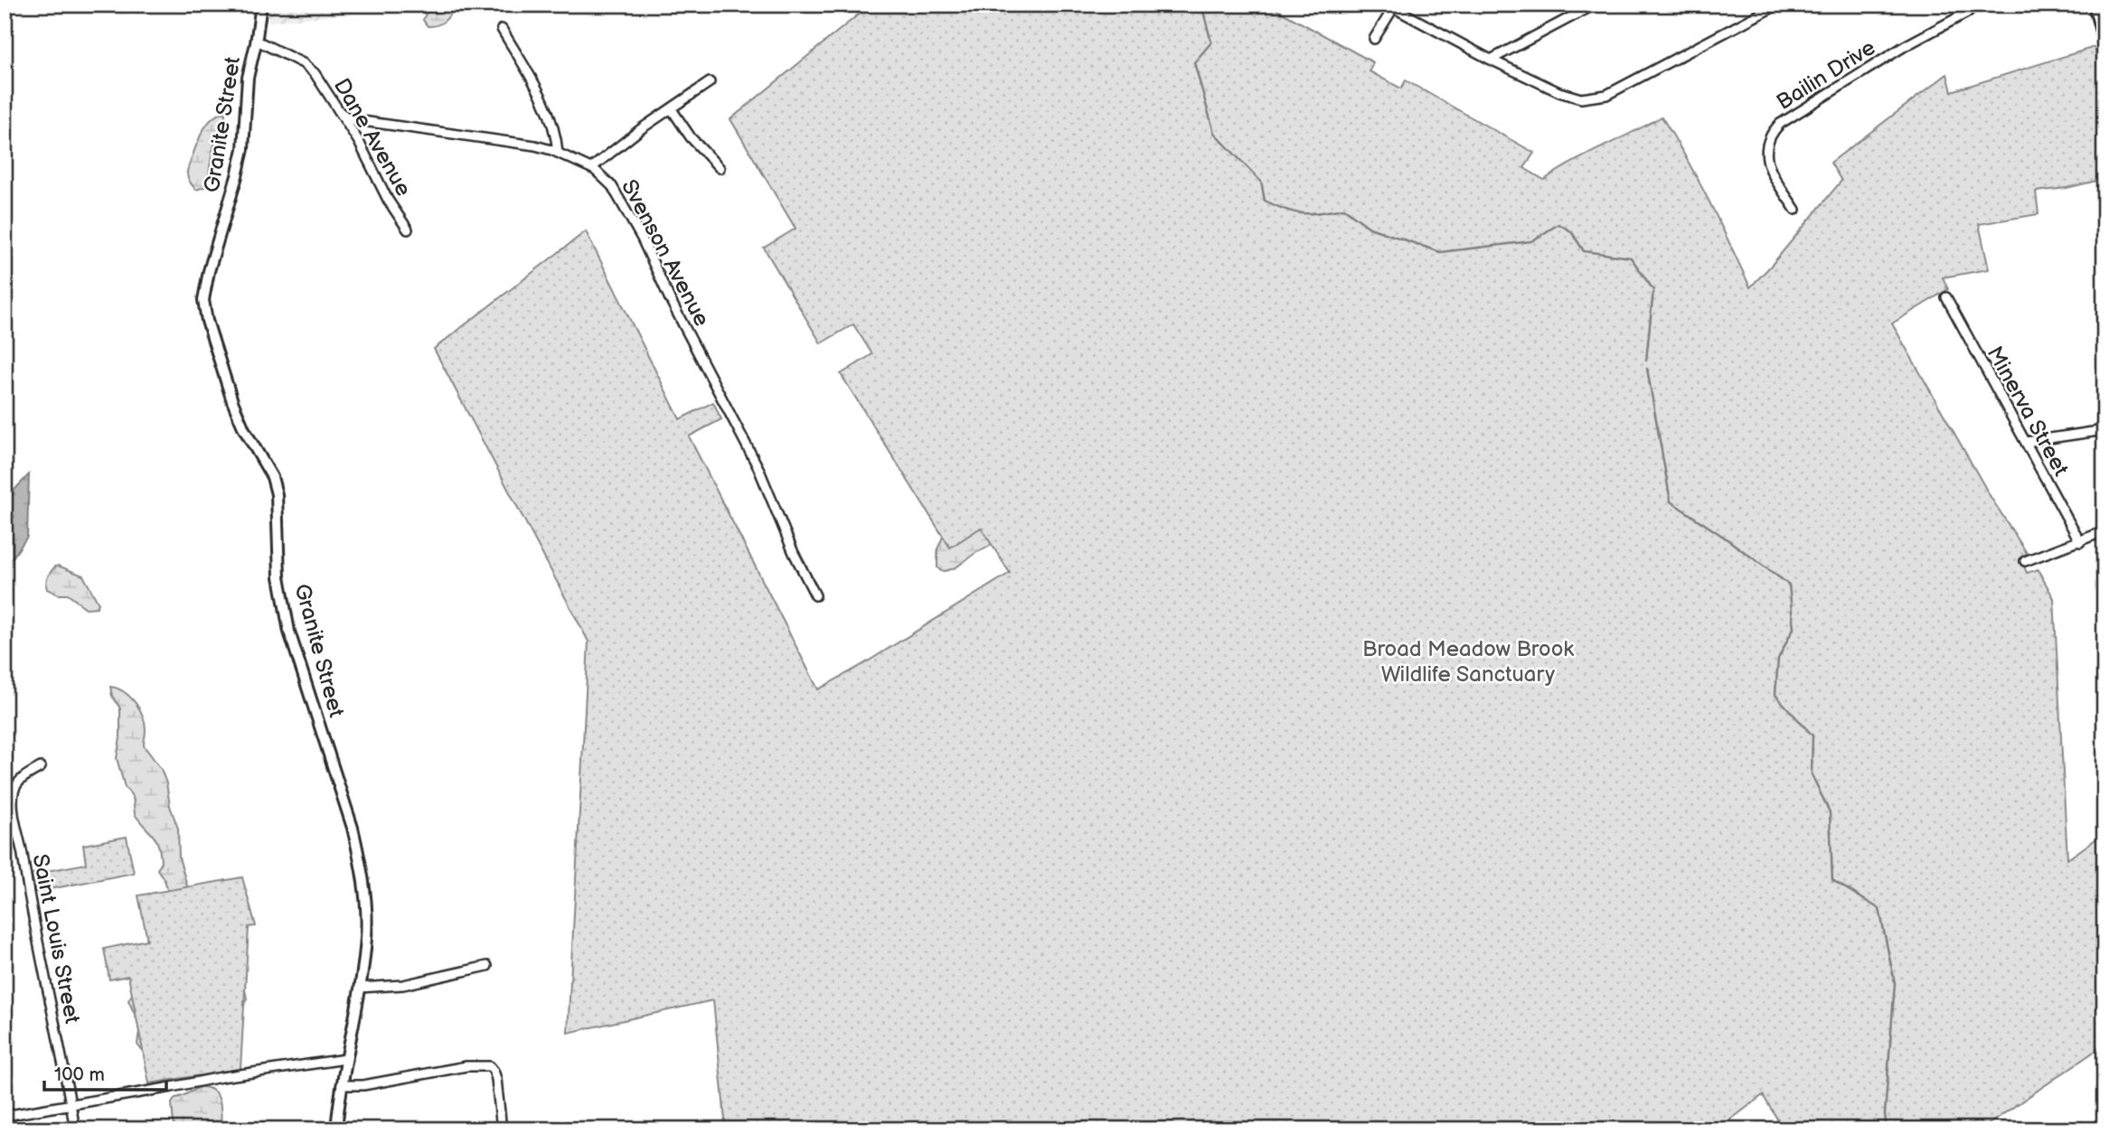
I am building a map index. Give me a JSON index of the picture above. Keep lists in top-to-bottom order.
{
  "streets": {
    "street": [
      "Bailin Drive",
      "Granite Street",
      "Dane Avenue",
      "Svenson Avenue",
      "Minerva Street",
      "Saint Louis Street"
    ]
  },
  "crossings": [
    ["Granite Street", "Dane Avenue"],
    ["Dane Avenue", "Svenson Avenue"]
  ],
  "parks": ["Broad Meadow Brook Wildlife Sanctuary"],
  "scale_bar": "100 m"
}
